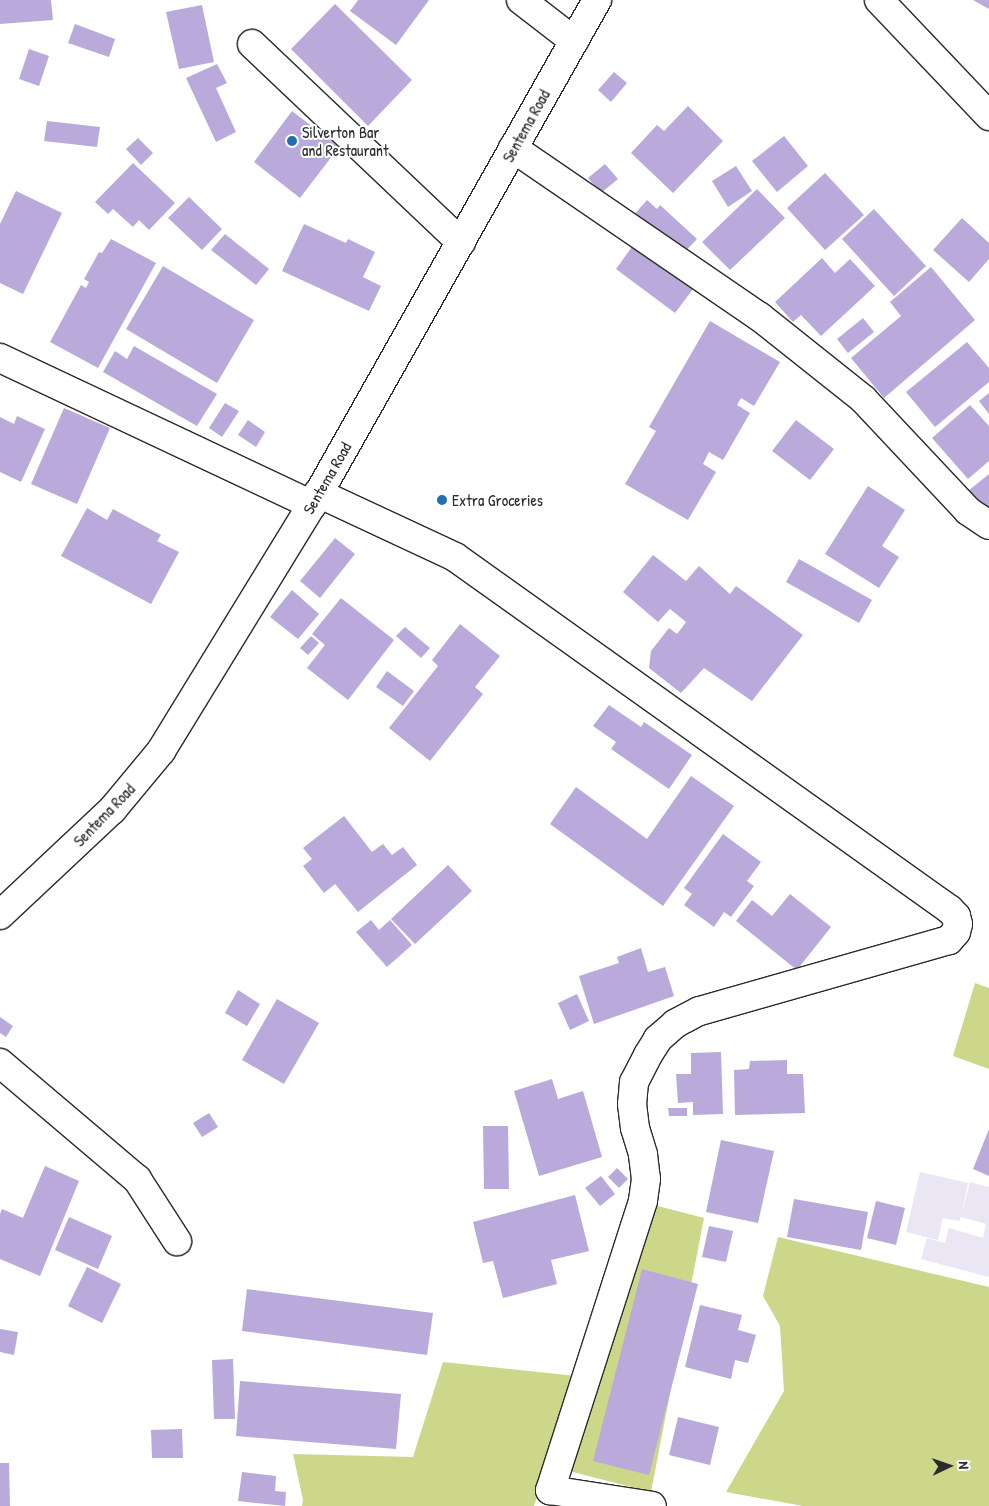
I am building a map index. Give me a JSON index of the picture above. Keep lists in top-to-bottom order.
{
  "streets": {
    "street": ["Sentema Road"]
  },
  "places": ["Silverton Bar and Restaurant", "Extra Groceries"],
  "north": "right"
}
